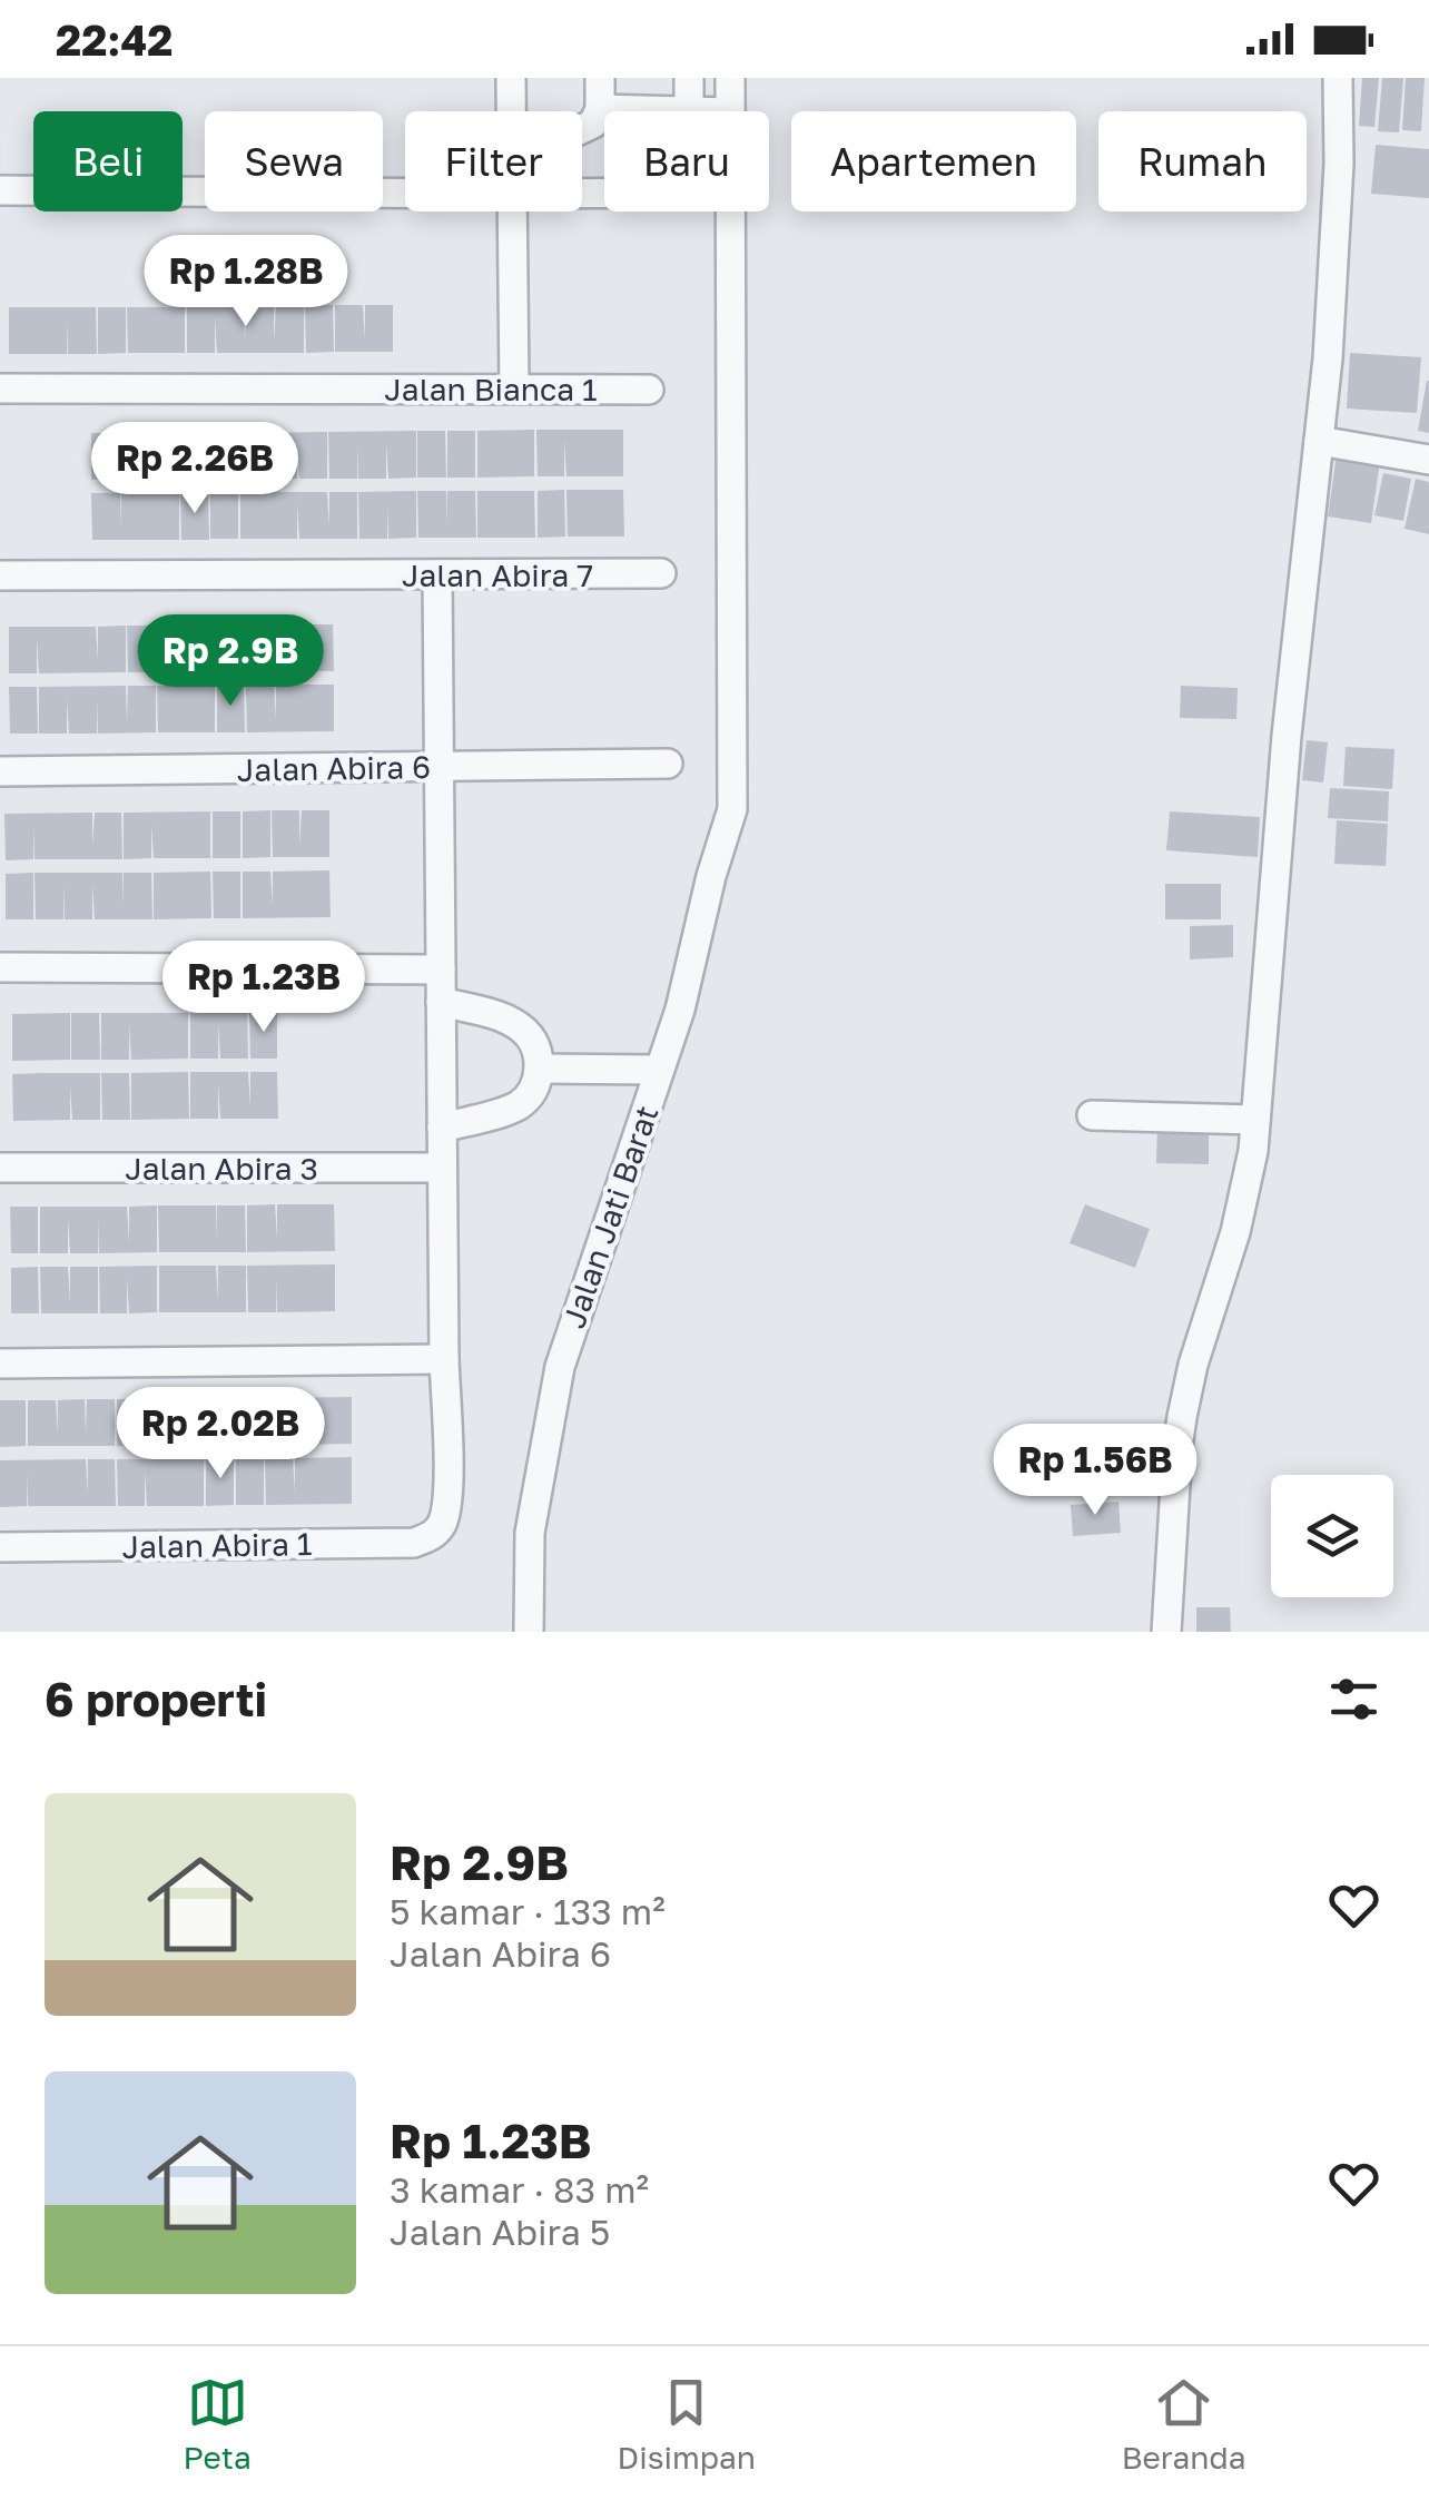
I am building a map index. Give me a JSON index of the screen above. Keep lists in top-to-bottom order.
{
  "streets": {
    "street": [
      "Jalan Bianca 1",
      "Jalan Abira 7",
      "Jalan Abira 6",
      "Jalan Abira 3",
      "Jalan Jati Barat",
      "Jalan Abira 1"
    ]
  },
  "page": {
    "status": "22:42",
    "chip": [
      "Beli",
      "Sewa",
      "Filter",
      "Baru",
      "Apartemen",
      "Rumah"
    ],
    "price": [
      "Rp 1.28B",
      "Rp 2.26B",
      "Rp 2.9B",
      "Rp 1.23B",
      "Rp 2.02B",
      "Rp 1.56B"
    ],
    "heading": "6 properti",
    "list": [
      {
        "name": "Rp 2.9B",
        "note": "5 kamar · 133 m² · Jalan Abira 6"
      },
      {
        "name": "Rp 1.23B",
        "note": "3 kamar · 83 m² · Jalan Abira 5"
      }
    ],
    "tabs": ["Peta", "Disimpan", "Beranda"]
  }
}
